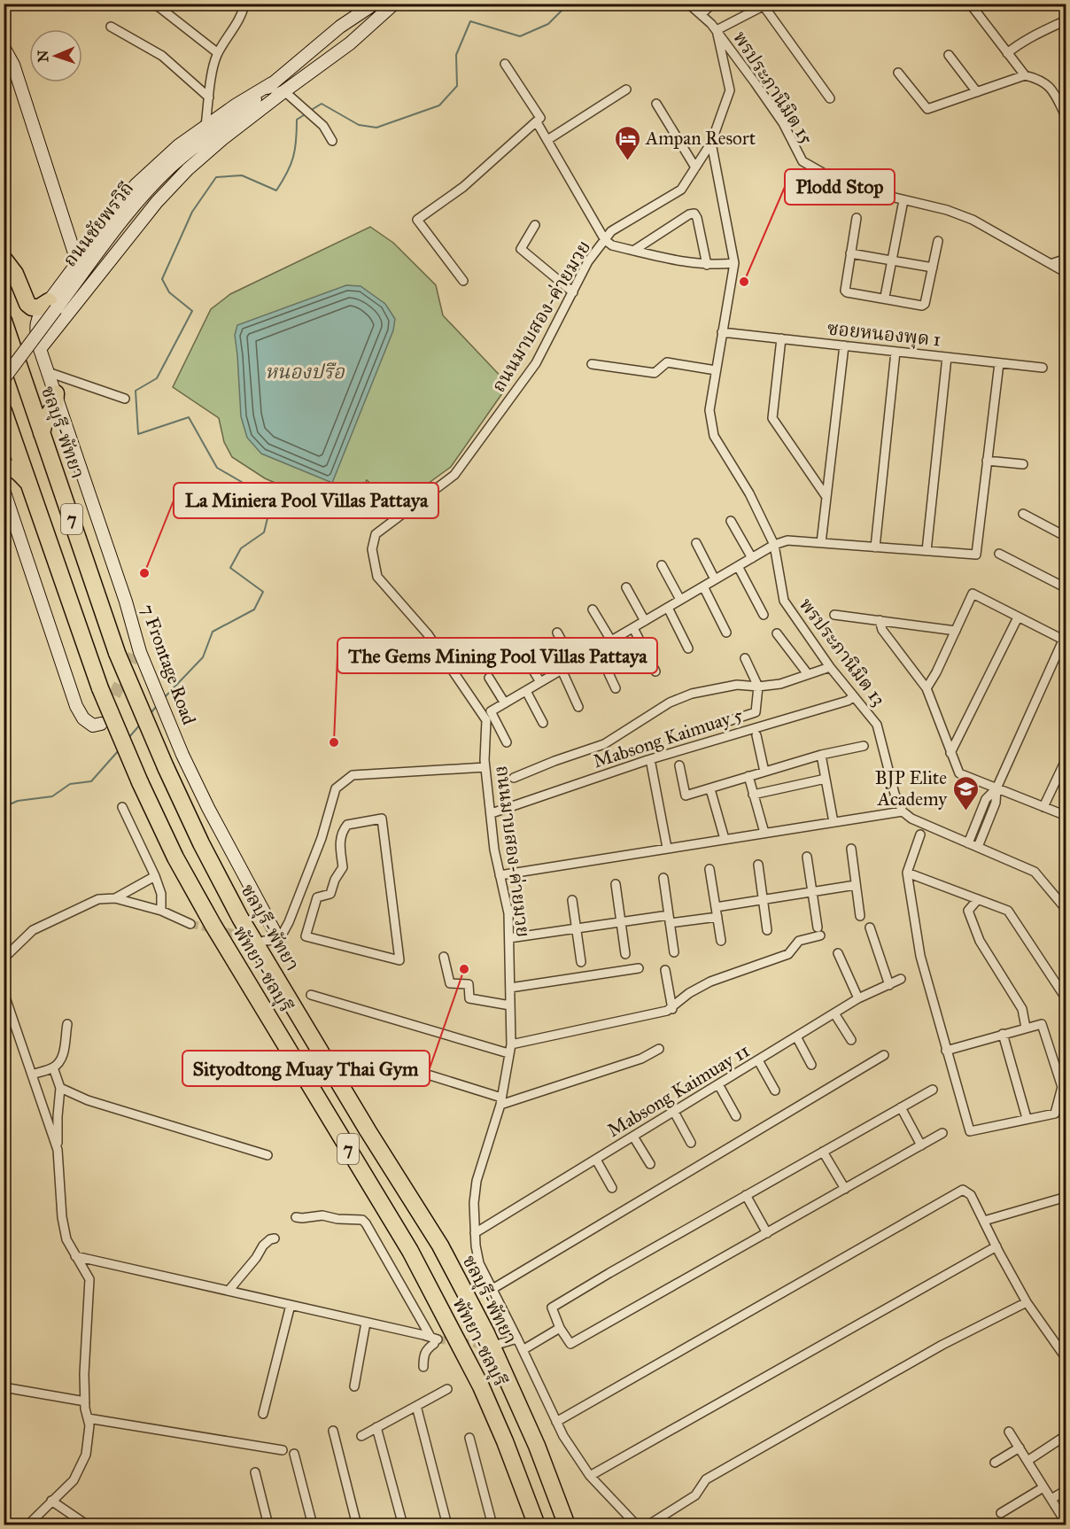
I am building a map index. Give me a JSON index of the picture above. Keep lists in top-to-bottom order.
{
  "streets": {
    "highway": ["ชลบุรี-พัทยา", "7", "พัทยา-ชลบุรี"],
    "main road": ["ถนนชัยพรวิถี", "7 Frontage Road"],
    "street": [
      "พรประภานิมิต 15",
      "ถนนมาบสอง-ค่ายมวย",
      "ซอยหนองพุด 1",
      "พรประภานิมิต 13",
      "Mabsong Kaimuay 5",
      "Mabsong Kaimuay 11"
    ]
  },
  "crossings": [
    ["พรประภานิมิต 15", "ถนนมาบสอง-ค่ายมวย"],
    ["ถนนชัยพรวิถี", "7 Frontage Road"],
    ["ถนนมาบสอง-ค่ายมวย", "พรประภานิมิต 13"],
    ["ถนนมาบสอง-ค่ายมวย", "Mabsong Kaimuay 5"],
    ["ถนนมาบสอง-ค่ายมวย", "Mabsong Kaimuay 11"],
    ["ซอยหนองพุด 1", "พรประภานิมิต 13"],
    ["พรประภานิมิต 13", "Mabsong Kaimuay 5"]
  ],
  "water": ["หนองปรือ"],
  "places": {
    "hotel": ["Ampan Resort"],
    "other": [
      "Plodd Stop",
      "La Miniera Pool Villas Pattaya",
      "The Gems Mining Pool Villas Pattaya",
      "Sityodtong Muay Thai Gym"
    ],
    "school or university": ["BJP Elite Academy"]
  },
  "north": "left"
}
